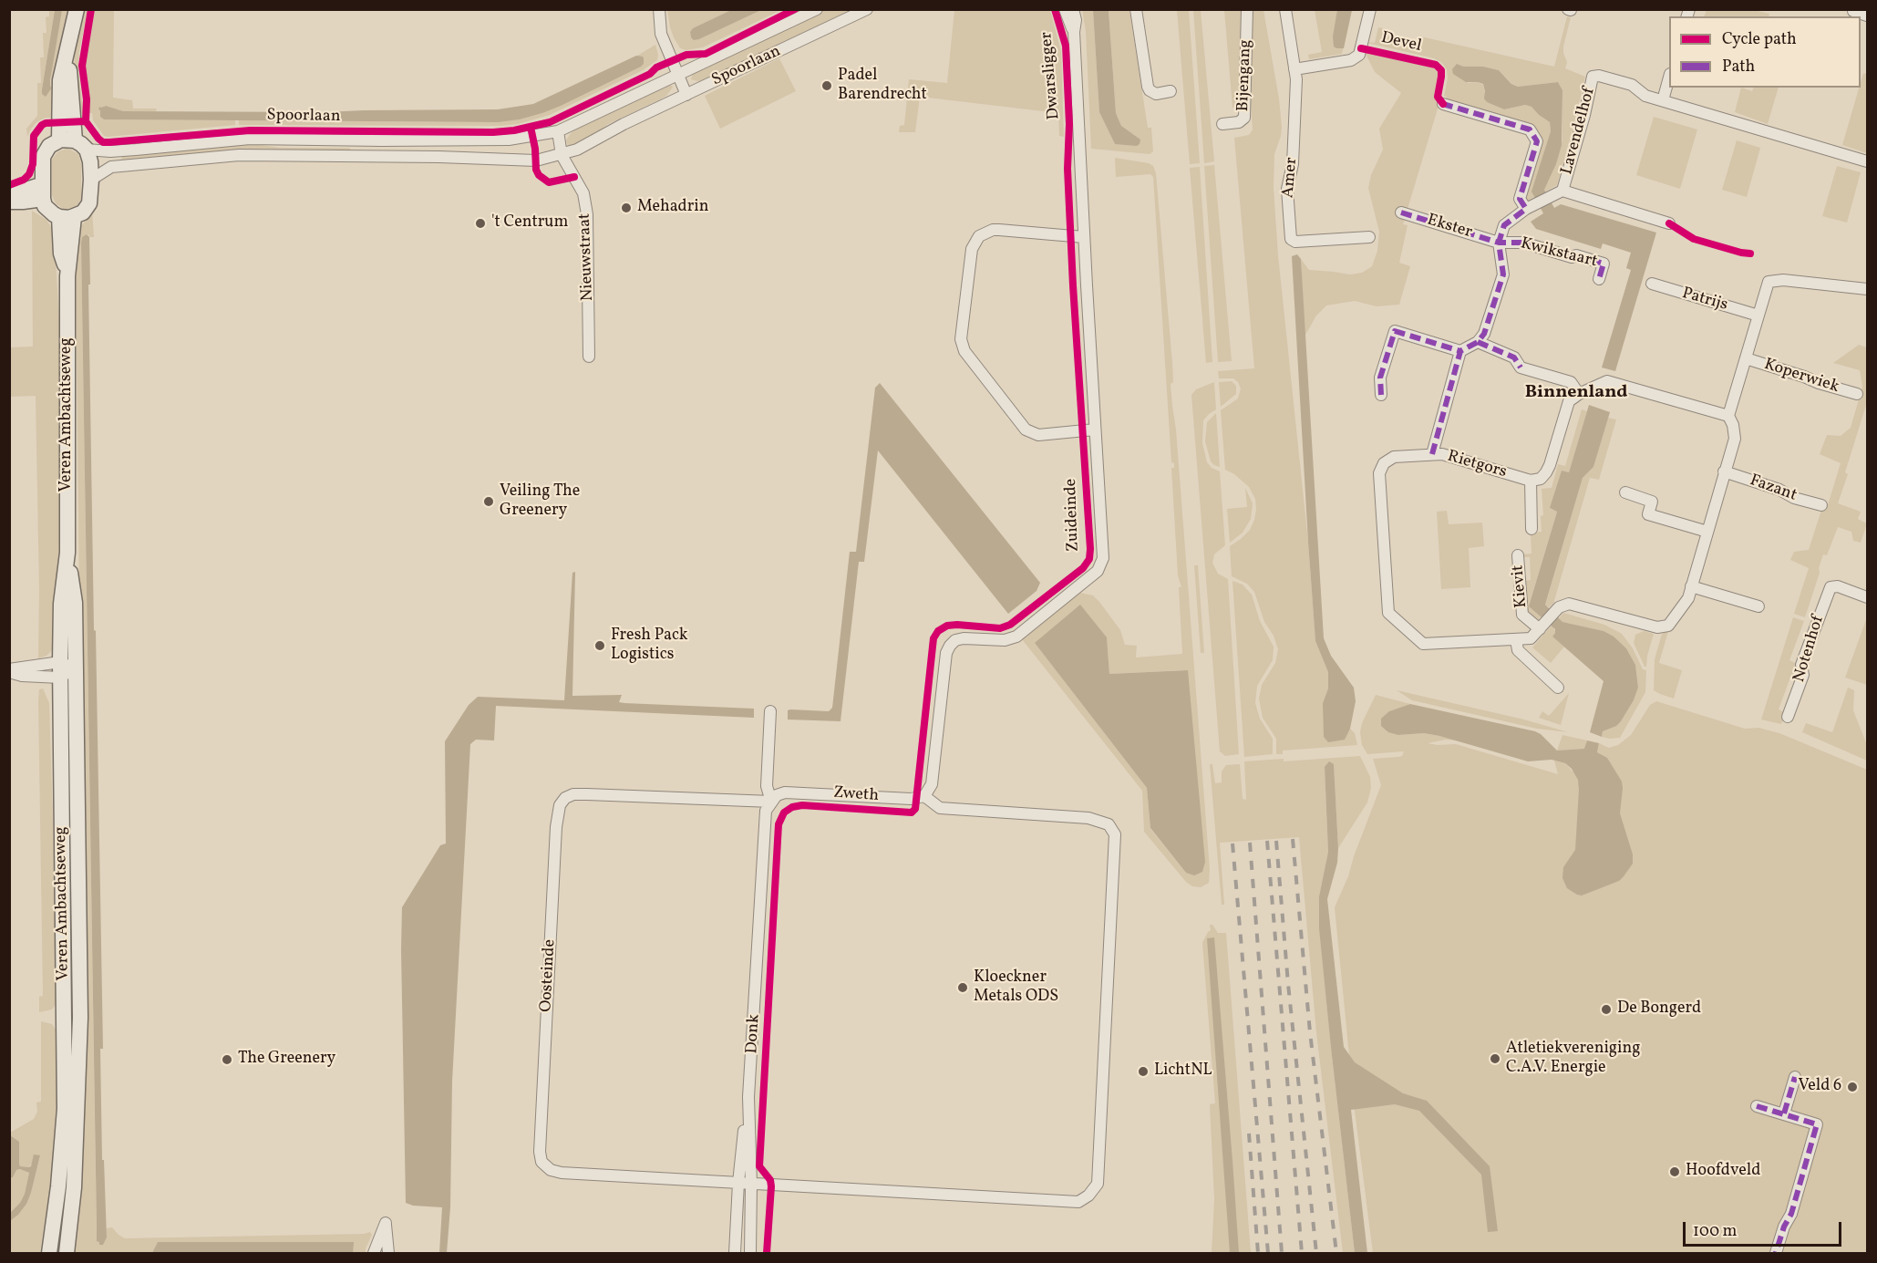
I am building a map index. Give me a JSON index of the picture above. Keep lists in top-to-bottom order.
{
  "streets": {
    "main road": ["Veren Ambachtseweg"],
    "street": [
      "Spoorlaan",
      "Dwarsligger",
      "Bijengang",
      "Lavendelhof",
      "Amer",
      "Ekster",
      "Kwikstaart",
      "Nieuwstraat",
      "Patrijs",
      "Koperwiek",
      "Rietgors",
      "Fazant",
      "Zuideinde",
      "Kievit",
      "Notenhof",
      "Zweth",
      "Oosteinde",
      "Donk"
    ],
    "cycle path": ["Devel"]
  },
  "crossings": [
    ["Spoorlaan", "Nieuwstraat"],
    ["Spoorlaan", "Veren Ambachtseweg"],
    ["Dwarsligger", "Zuideinde"],
    ["Lavendelhof", "Kwikstaart"],
    ["Ekster", "Kwikstaart"],
    ["Patrijs", "Rietgors"],
    ["Koperwiek", "Rietgors"],
    ["Rietgors", "Fazant"],
    ["Rietgors", "Kievit"],
    ["Zuideinde", "Zweth"],
    ["Zweth", "Oosteinde"],
    ["Zweth", "Donk"],
    ["Oosteinde", "Donk"]
  ],
  "districts": ["Binnenland"],
  "places": [
    "Padel Barendrecht",
    "Mehadrin",
    "'t Centrum",
    "Veiling The Greenery",
    "Fresh Pack Logistics",
    "Kloeckner Metals ODS",
    "De Bongerd",
    "Atletiekvereniging C.A.V. Energie",
    "The Greenery",
    "LichtNL",
    "Veld 6",
    "Hoofdveld"
  ],
  "legend": ["Cycle path", "Path"],
  "scale_bar": "100 m"
}
